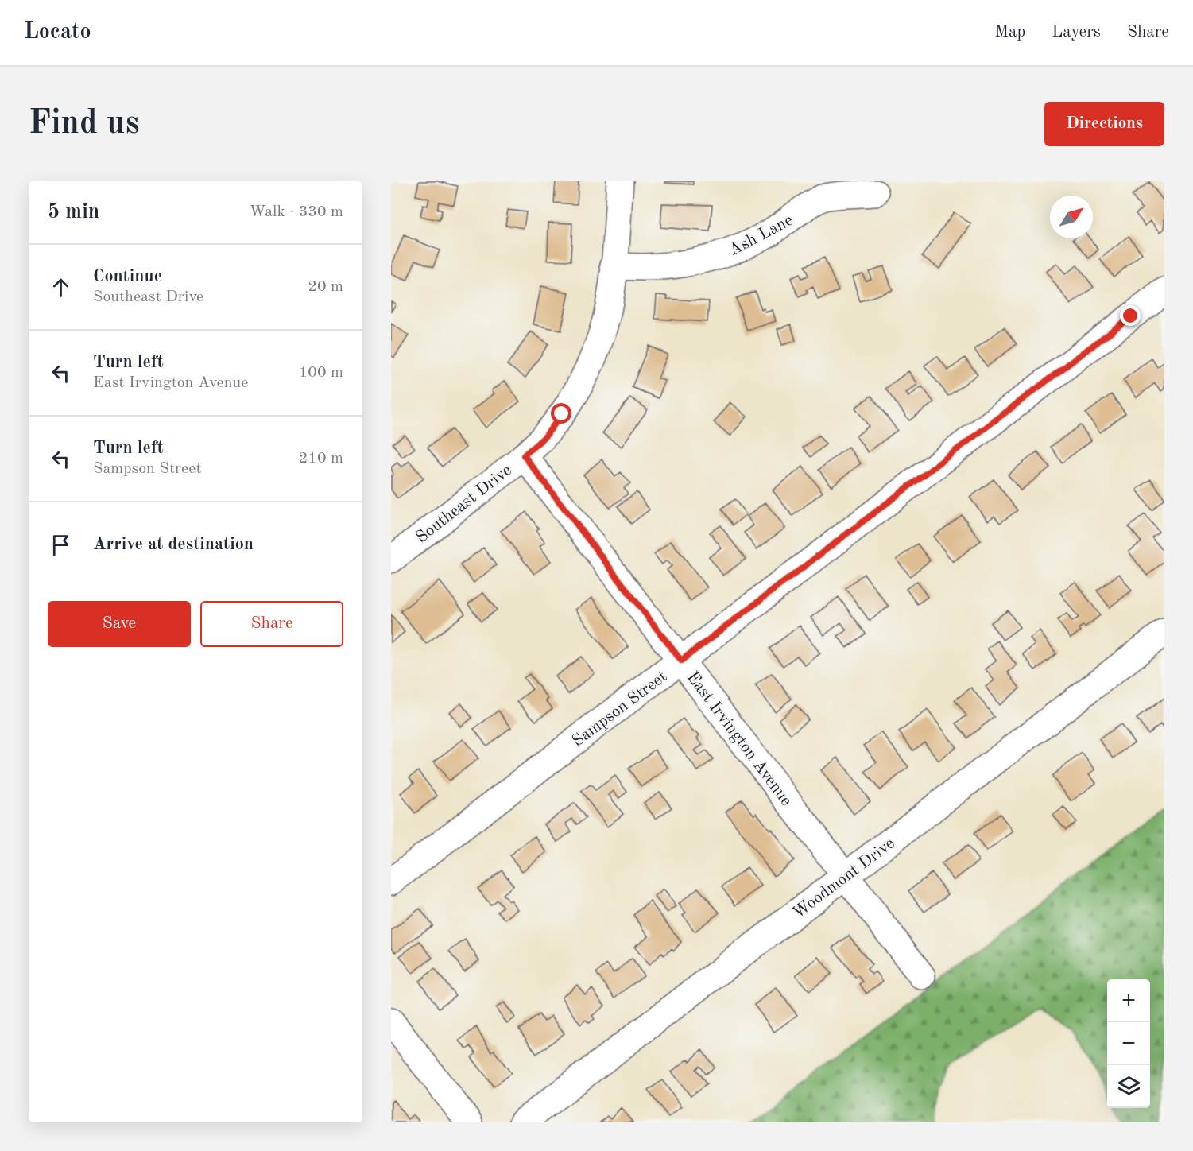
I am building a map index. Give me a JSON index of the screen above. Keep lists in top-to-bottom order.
{
  "streets": {
    "street": [
      "Ash Lane",
      "Southeast Drive",
      "Sampson Street",
      "East Irvington Avenue",
      "Woodmont Drive"
    ]
  },
  "crossings": [
    ["Ash Lane", "Southeast Drive"],
    ["Southeast Drive", "East Irvington Avenue"],
    ["Sampson Street", "East Irvington Avenue"],
    ["East Irvington Avenue", "Woodmont Drive"]
  ],
  "north": "top right",
  "page": {
    "header": "Locato",
    "nav": ["Map", "Layers", "Share"],
    "buttons": [
      "Directions",
      ["Save", "Share"]
    ],
    "title": "Find us",
    "heading": ["5 min", "Walk · 330 m"],
    "list": [
      ["Continue", "Southeast Drive", "20 m"],
      ["Turn left", "East Irvington Avenue", "100 m"],
      ["Turn left", "Sampson Street", "210 m"],
      "Arrive at destination"
    ],
    "map_buttons": ["+", "−"]
  }
}
